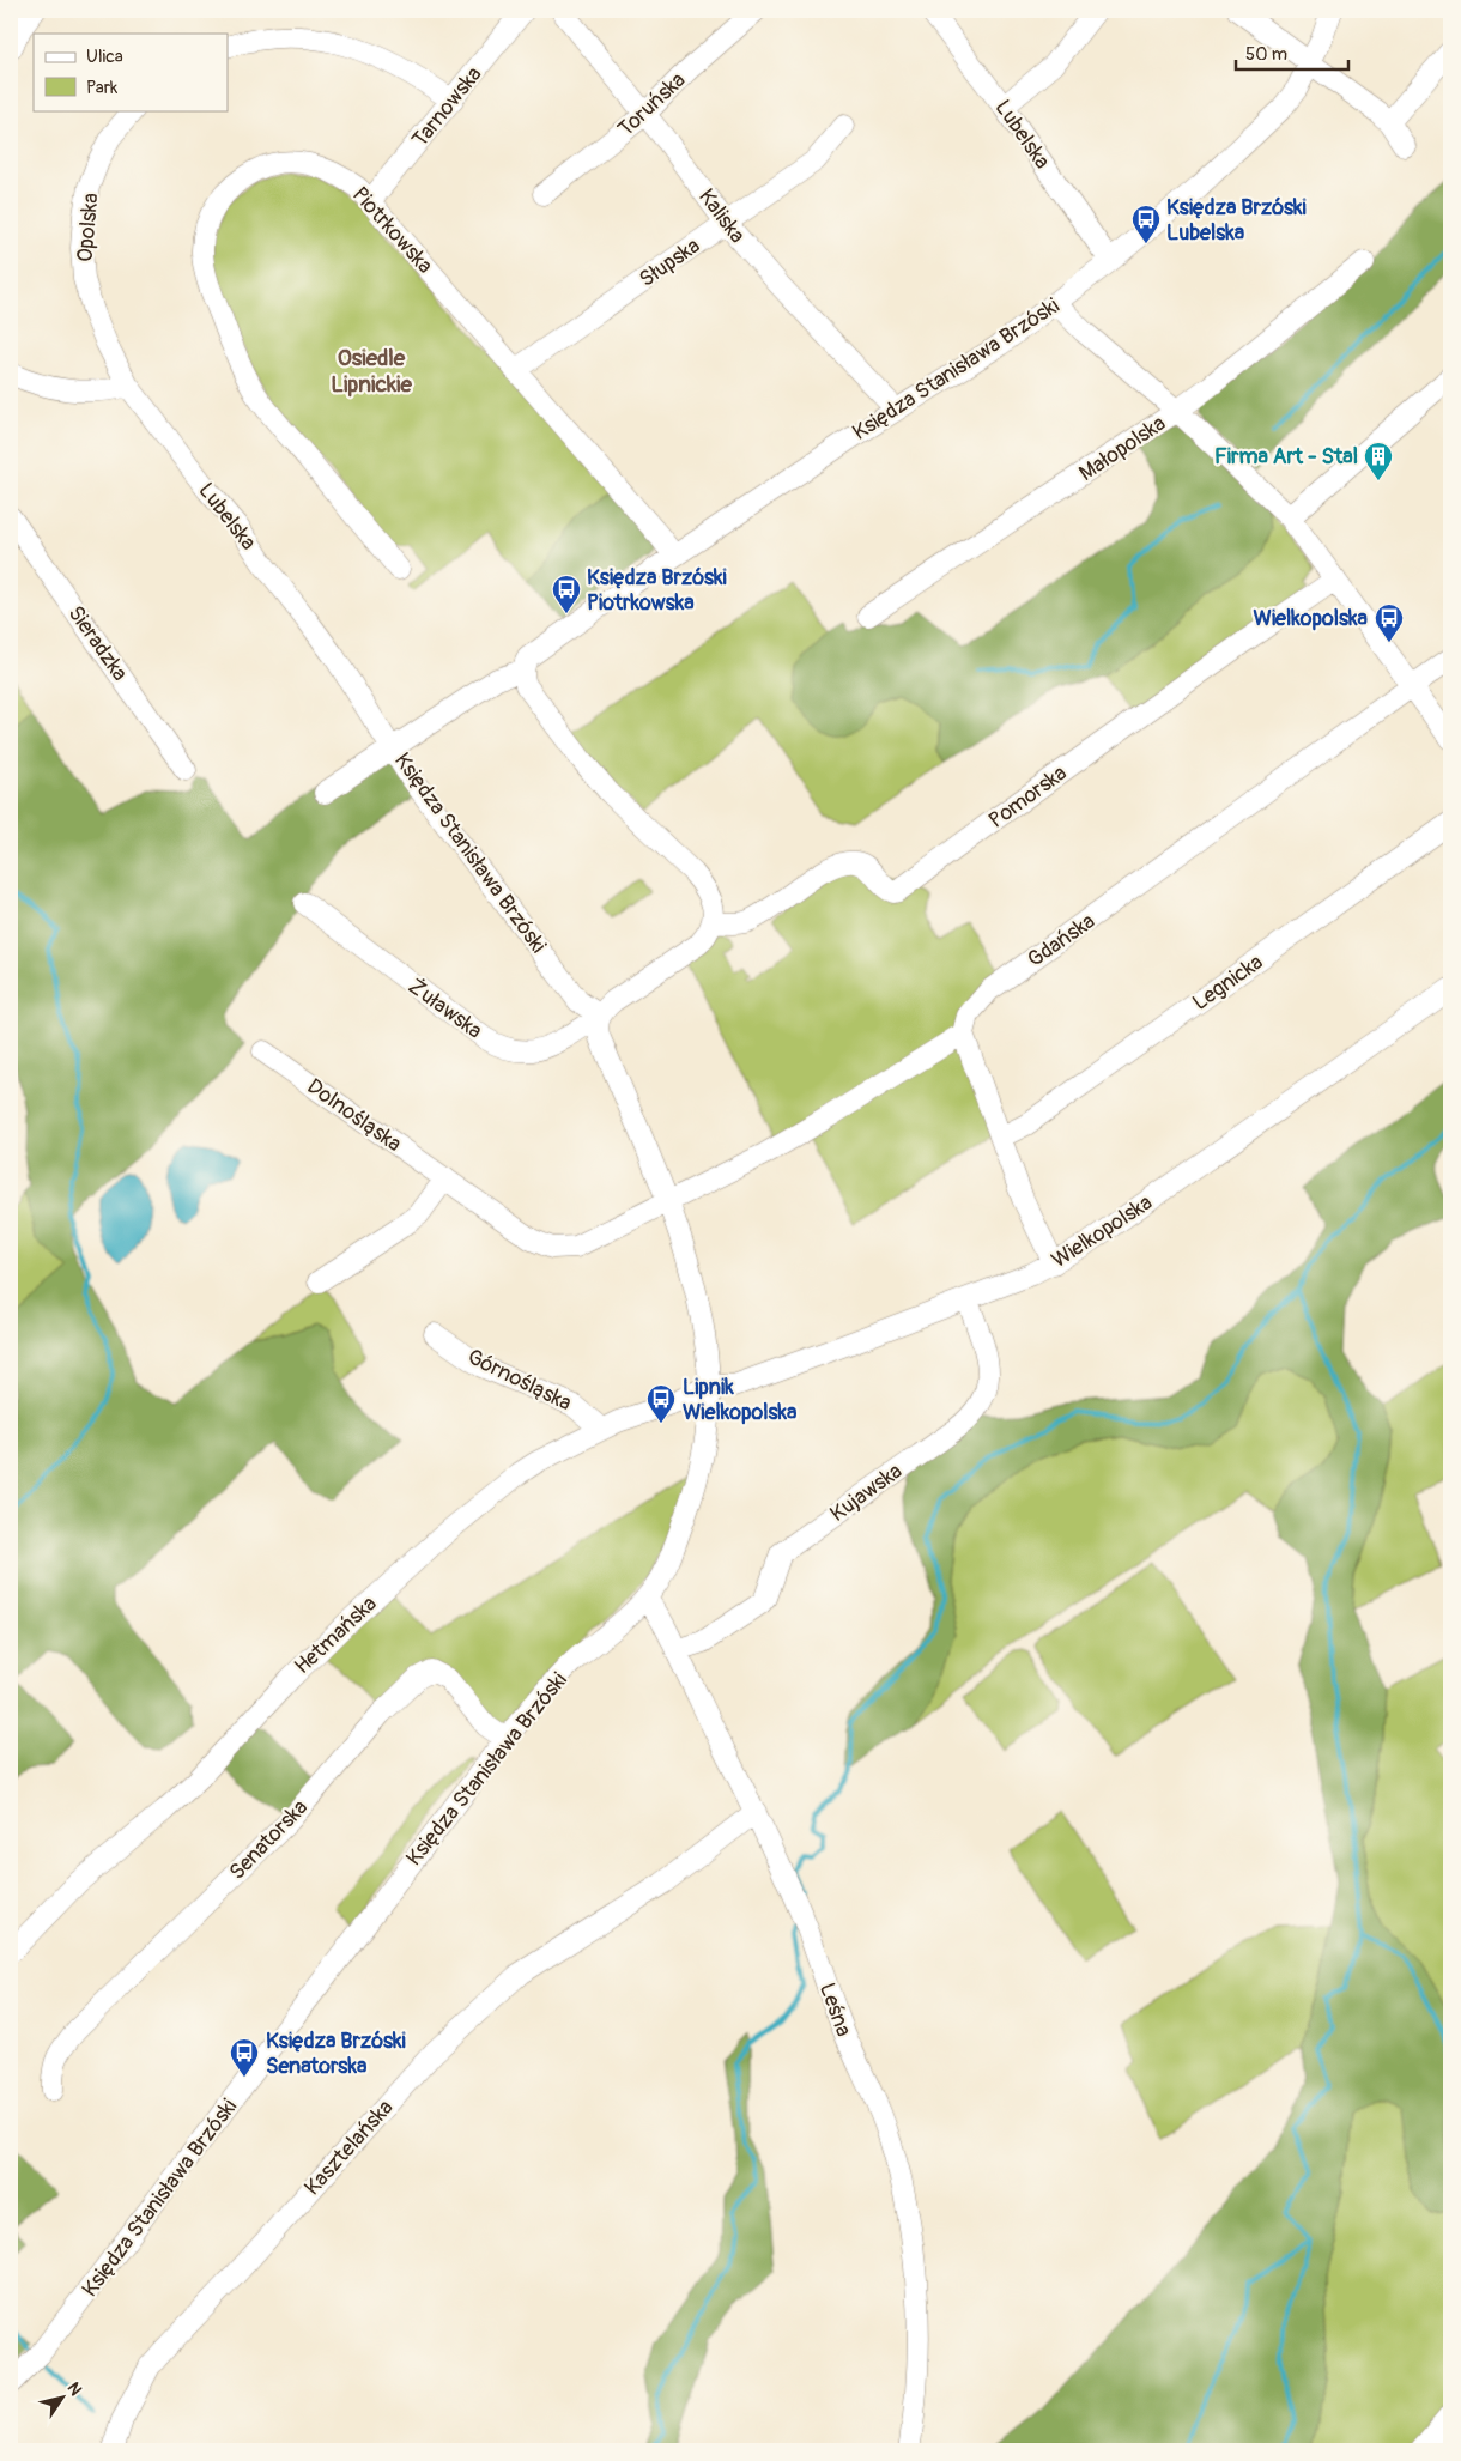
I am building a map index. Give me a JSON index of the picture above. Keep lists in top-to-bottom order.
{
  "streets": {
    "street": [
      "Toruńska",
      "Tarnowska",
      "Lubelska",
      "Kaliska",
      "Opolska",
      "Piotrkowska",
      "Słupska",
      "Księdza Stanisława Brzóski",
      "Małopolska",
      "Sieradzka",
      "Pomorska",
      "Gdańska",
      "Legnicka",
      "Żuławska",
      "Dolnośląska",
      "Wielkopolska",
      "Górnośląska",
      "Kujawska",
      "Hetmańska",
      "Senatorska",
      "Leśna",
      "Kasztelańska"
    ]
  },
  "crossings": [
    ["Toruńska", "Kaliska"],
    ["Tarnowska", "Piotrkowska"],
    ["Lubelska", "Opolska"],
    ["Lubelska", "Księdza Stanisława Brzóski"],
    ["Kaliska", "Słupska"],
    ["Kaliska", "Księdza Stanisława Brzóski"],
    ["Piotrkowska", "Słupska"],
    ["Piotrkowska", "Księdza Stanisława Brzóski"],
    ["Księdza Stanisława Brzóski", "Żuławska"],
    ["Księdza Stanisława Brzóski", "Dolnośląska"],
    ["Księdza Stanisława Brzóski", "Wielkopolska"],
    ["Księdza Stanisława Brzóski", "Hetmańska"],
    ["Księdza Stanisława Brzóski", "Senatorska"],
    ["Księdza Stanisława Brzóski", "Leśna"],
    ["Wielkopolska", "Kujawska"],
    ["Wielkopolska", "Hetmańska"],
    ["Górnośląska", "Hetmańska"],
    ["Kujawska", "Leśna"],
    ["Leśna", "Kasztelańska"]
  ],
  "districts": ["Osiedle Lipnickie"],
  "places": {
    "bus stop": [
      "Księdza Brzóski Lubelska",
      "Księdza Brzóski Piotrkowska",
      "Wielkopolska",
      "Lipnik Wielkopolska",
      "Księdza Brzóski Senatorska"
    ],
    "building": ["Firma Art - Stal"]
  },
  "legend": ["Ulica", "Park"],
  "scale_bar": "50 m",
  "north": "top right"
}
